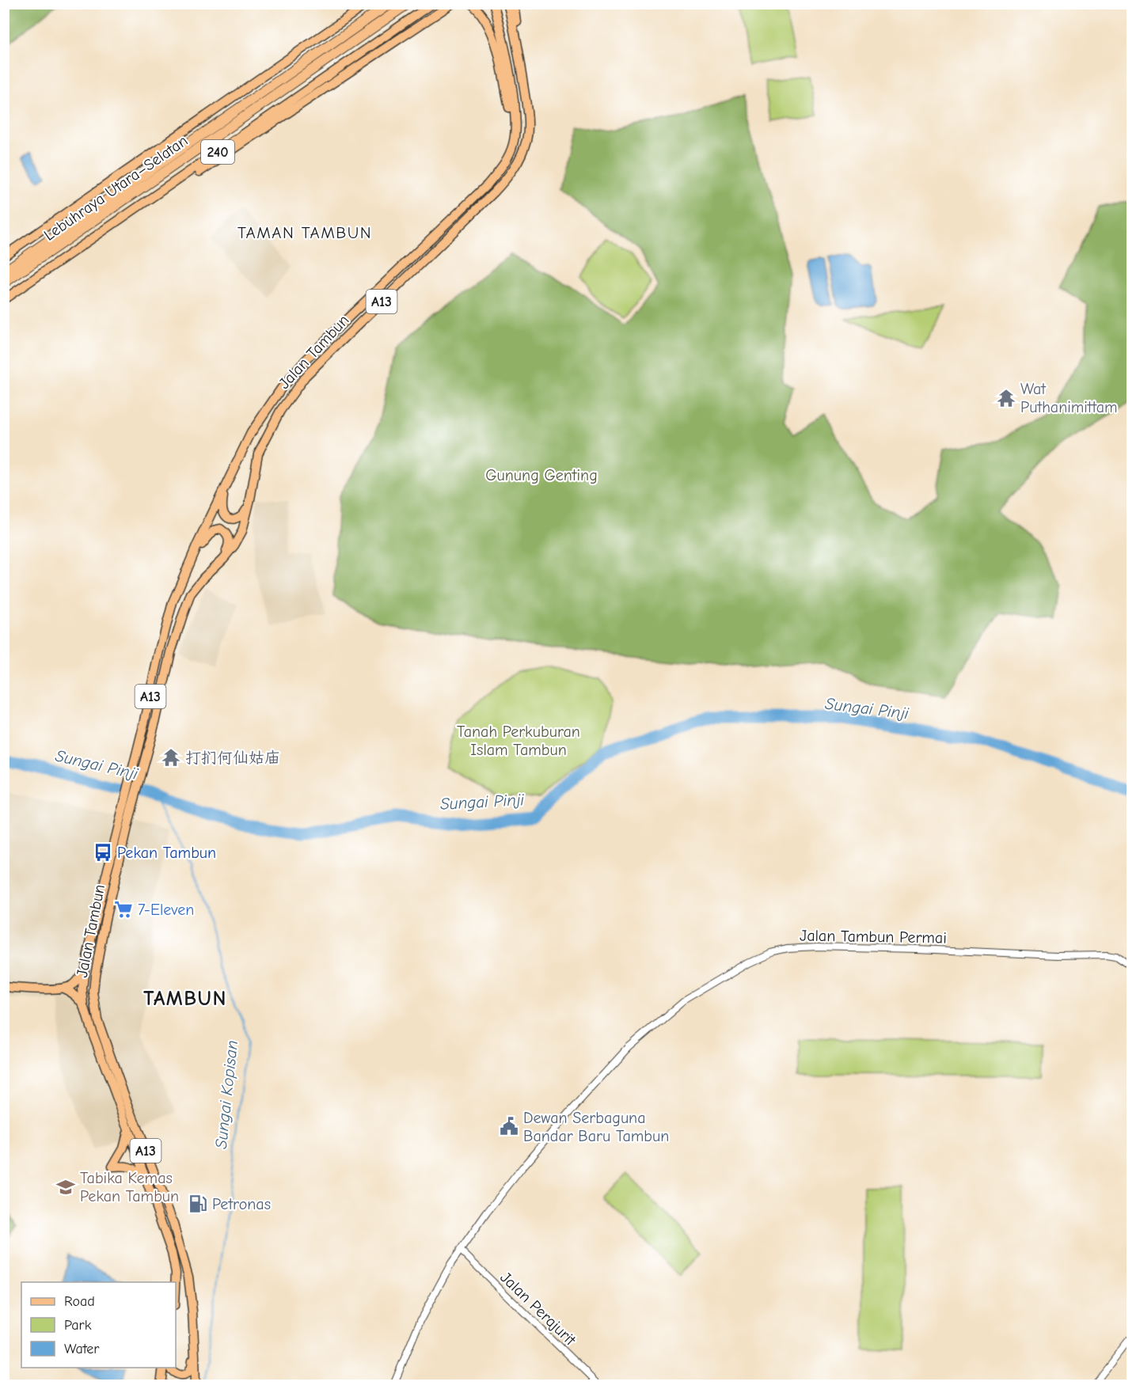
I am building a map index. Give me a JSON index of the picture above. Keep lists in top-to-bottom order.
{
  "streets": {
    "highway": ["Lebuhraya Utara–Selatan"],
    "main road": ["240", "A13", "Jalan Tambun"],
    "street": ["Jalan Tambun Permai", "Jalan Perajurit"]
  },
  "crossings": [
    ["Jalan Tambun Permai", "Jalan Perajurit"]
  ],
  "districts": ["TAMAN TAMBUN", "TAMBUN"],
  "water": ["Sungai Pinji", "Sungai Kopisan"],
  "parks": ["Gunung Genting", "Tanah Perkuburan Islam Tambun"],
  "places": {
    "temple": ["Wat Puthanimittam", "打扪何仙姑庙"],
    "bus stop": ["Pekan Tambun"],
    "supermarket": ["7-Eleven"],
    "public building": ["Dewan Serbaguna Bandar Baru Tambun"],
    "school or university": ["Tabika Kemas Pekan Tambun"],
    "fuel station": ["Petronas"]
  },
  "legend": ["Road", "Park", "Water"]
}
